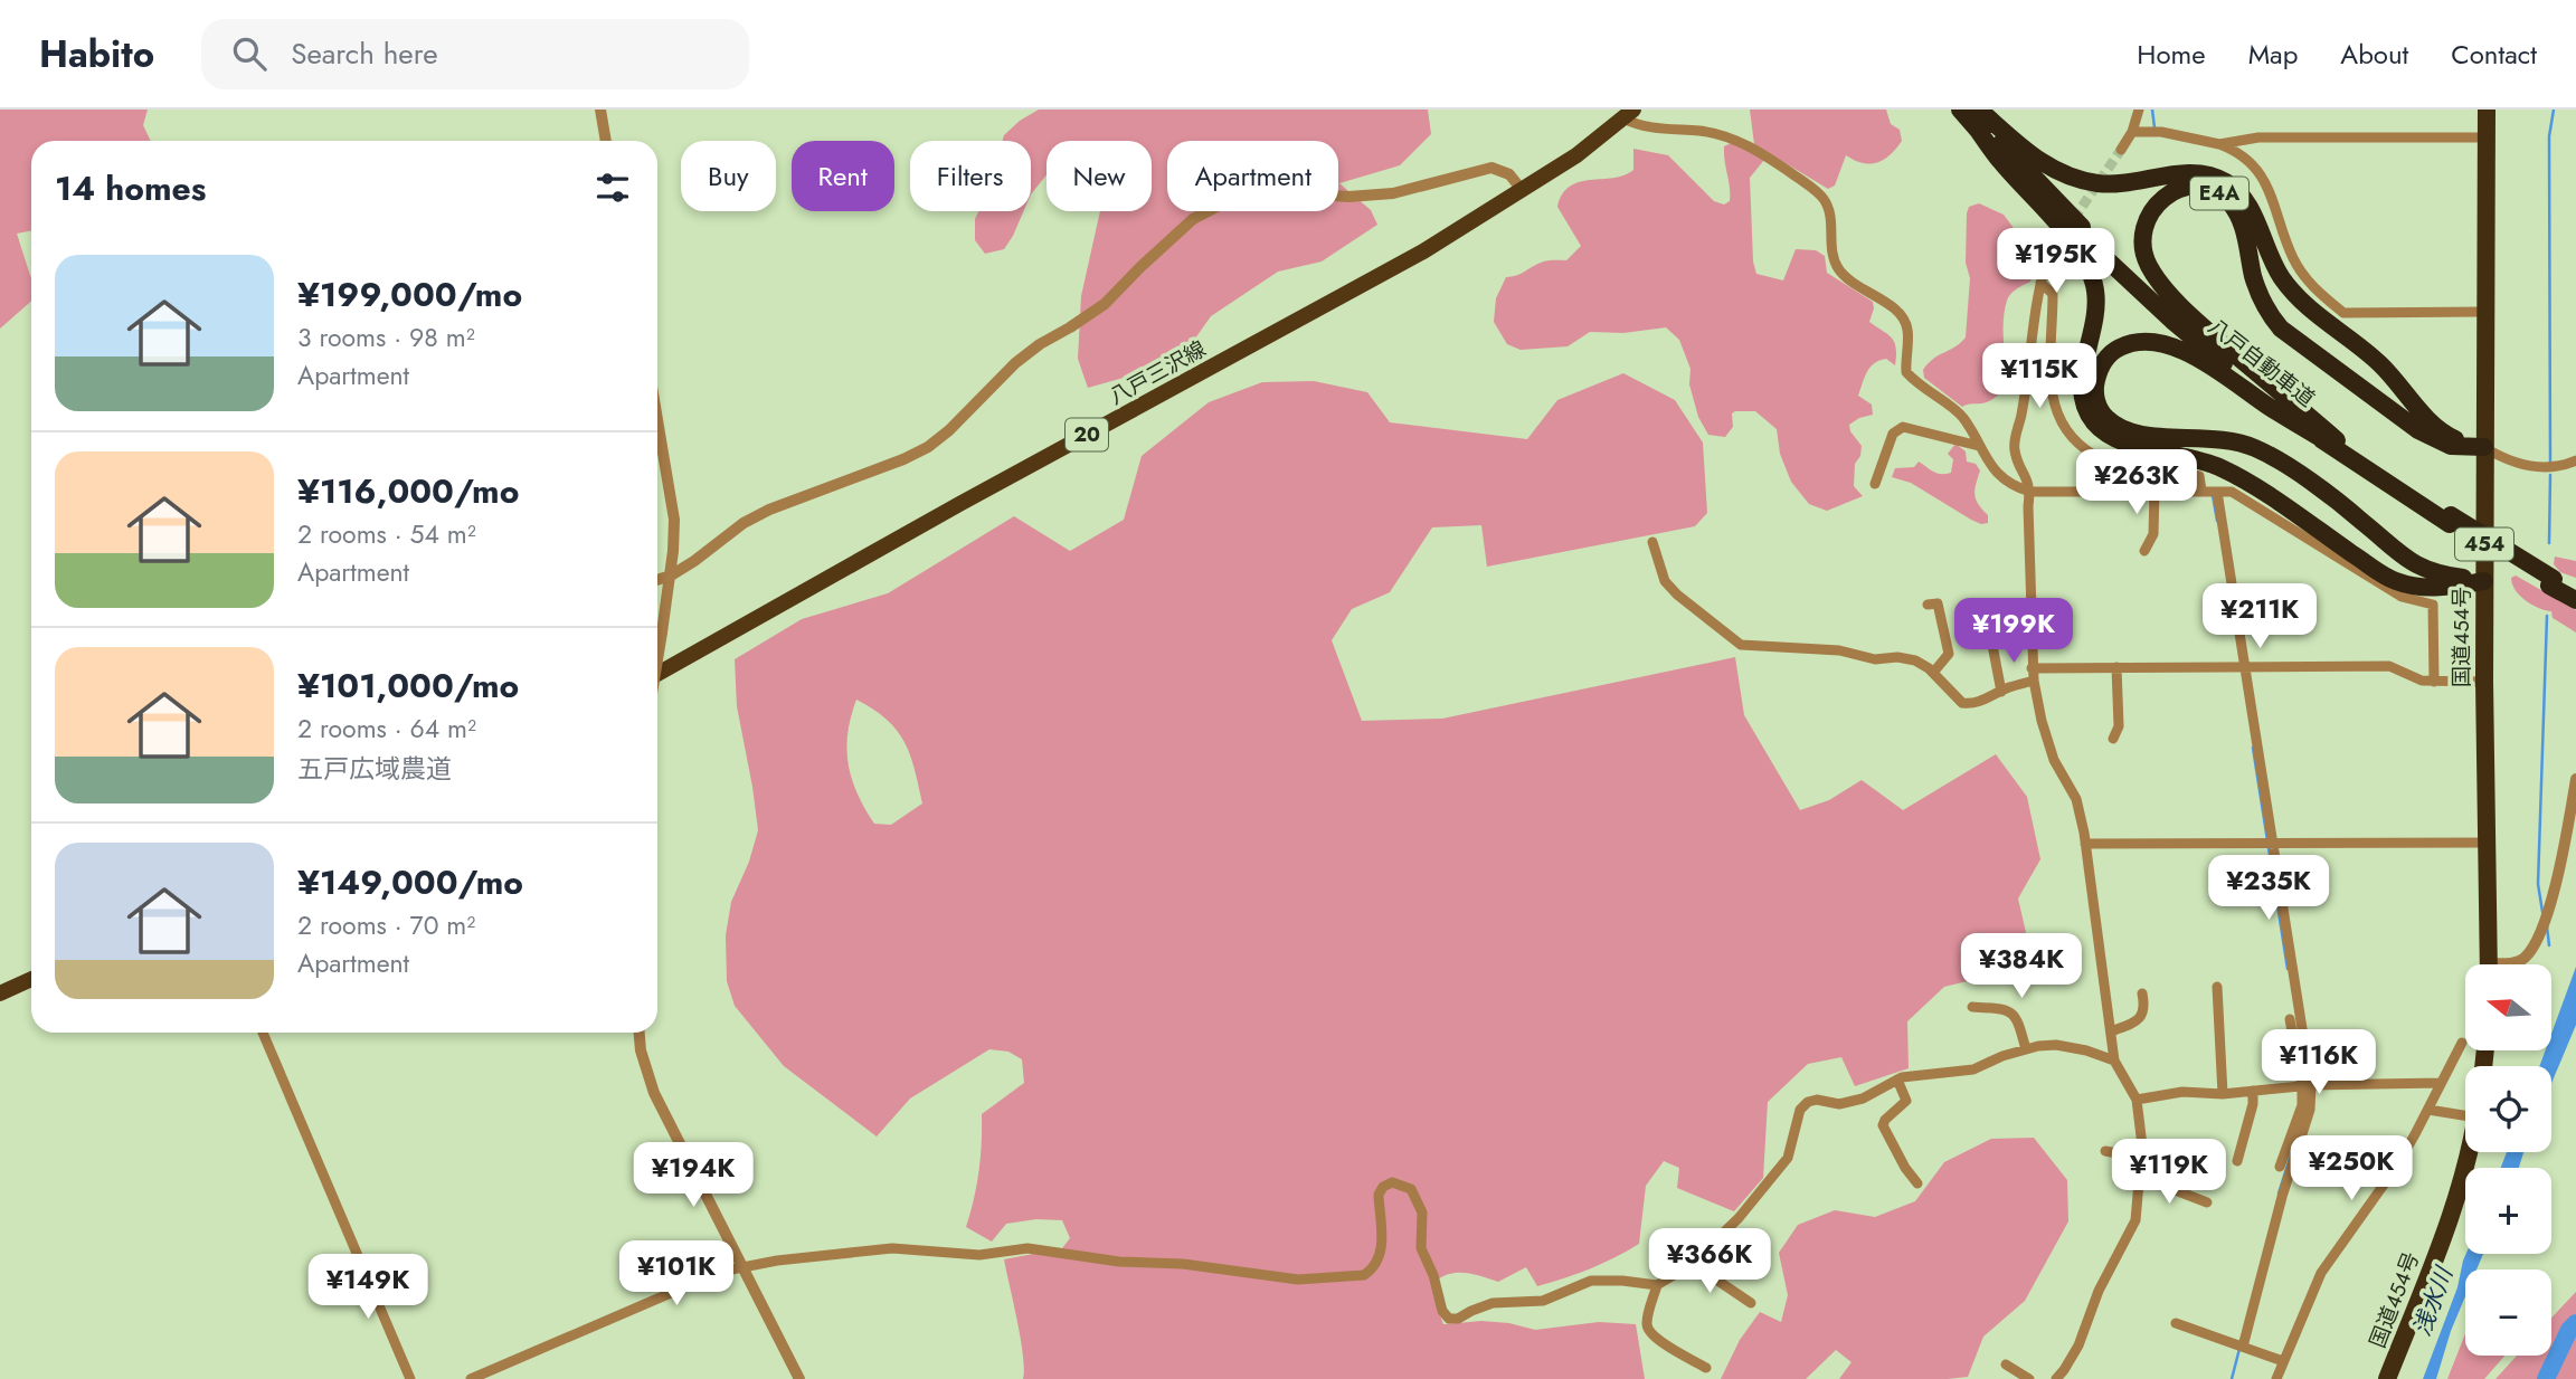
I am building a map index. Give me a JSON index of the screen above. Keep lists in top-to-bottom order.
{
  "streets": {
    "highway": [
      "E4A",
      "八戸自動車道",
      "454",
      "国道454号"
    ],
    "main road": ["八戸三沢線", "20"]
  },
  "crossings": [
    ["E4A", "八戸自動車道"],
    ["E4A", "国道454号"]
  ],
  "water": ["浅水川"],
  "north": "left",
  "page": {
    "header": "Habito",
    "search": "Search here",
    "nav": [
      "Home",
      "Map",
      "About",
      "Contact"
    ],
    "chip": [
      "Buy",
      "Rent",
      "Filters",
      "New",
      "Apartment"
    ],
    "heading": "14 homes",
    "price": [
      "¥195K",
      "¥115K",
      "¥263K",
      "¥211K",
      "¥199K",
      "¥235K",
      "¥384K",
      "¥116K",
      "¥250K",
      "¥119K",
      "¥194K",
      "¥366K",
      "¥101K",
      "¥149K"
    ],
    "list": [
      {
        "name": "¥199,000/mo",
        "note": "3 rooms · 98 m² · Apartment"
      },
      {
        "name": "¥116,000/mo",
        "note": "2 rooms · 54 m² · Apartment"
      },
      {
        "name": "¥101,000/mo",
        "note": "2 rooms · 64 m² · 五戸広域農道"
      },
      {
        "name": "¥149,000/mo",
        "note": "2 rooms · 70 m² · Apartment"
      }
    ],
    "map_buttons": ["+", "−"]
  }
}
